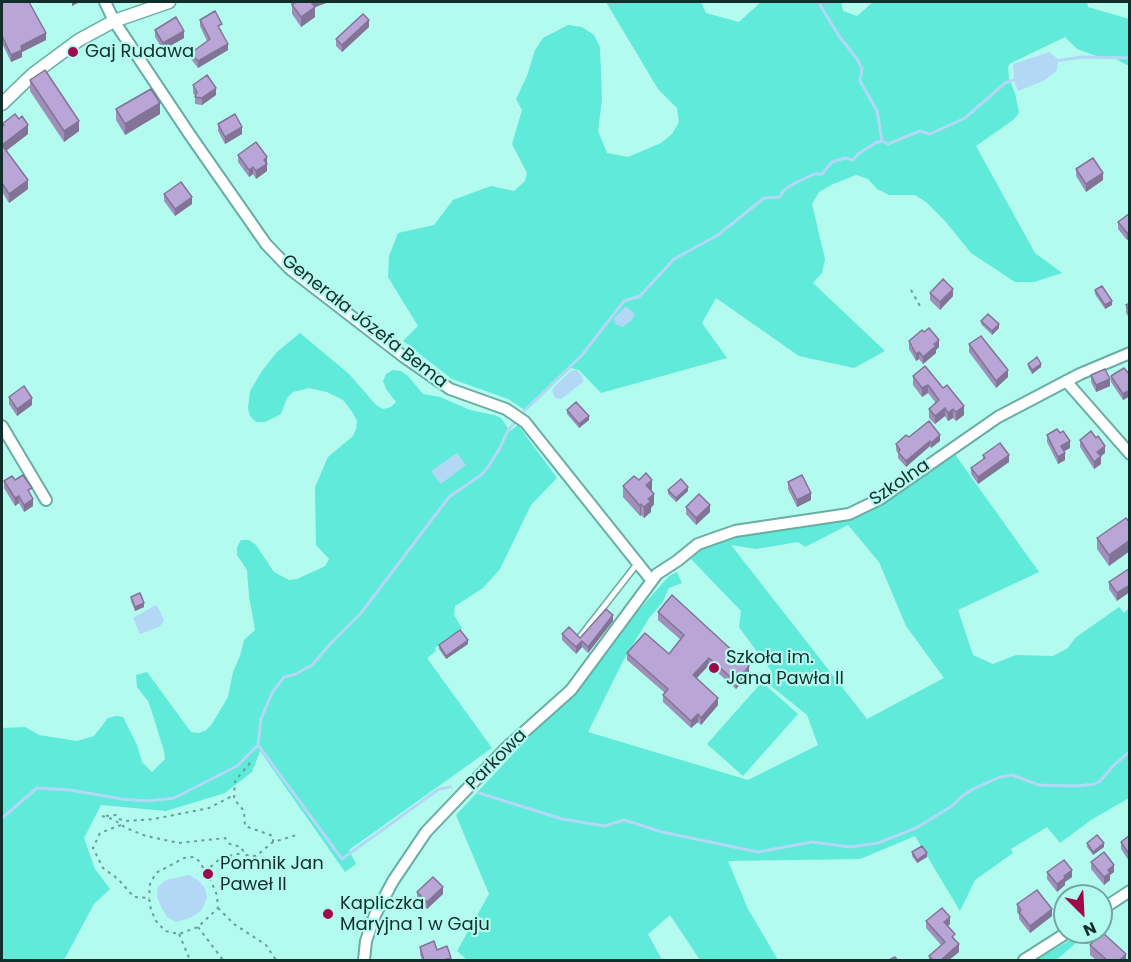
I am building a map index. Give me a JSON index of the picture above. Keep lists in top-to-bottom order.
{
  "streets": {
    "street": ["Generała Józefa Bema", "Szkolna", "Parkowa"]
  },
  "crossings": [
    ["Generała Józefa Bema", "Szkolna"],
    ["Generała Józefa Bema", "Parkowa"],
    ["Szkolna", "Parkowa"]
  ],
  "places": [
    "Gaj Rudawa",
    "Szkoła im. Jana Pawła II",
    "Pomnik Jan Paweł II",
    "Kapliczka Maryjna 1 w Gaju"
  ],
  "north": "bottom right"
}
